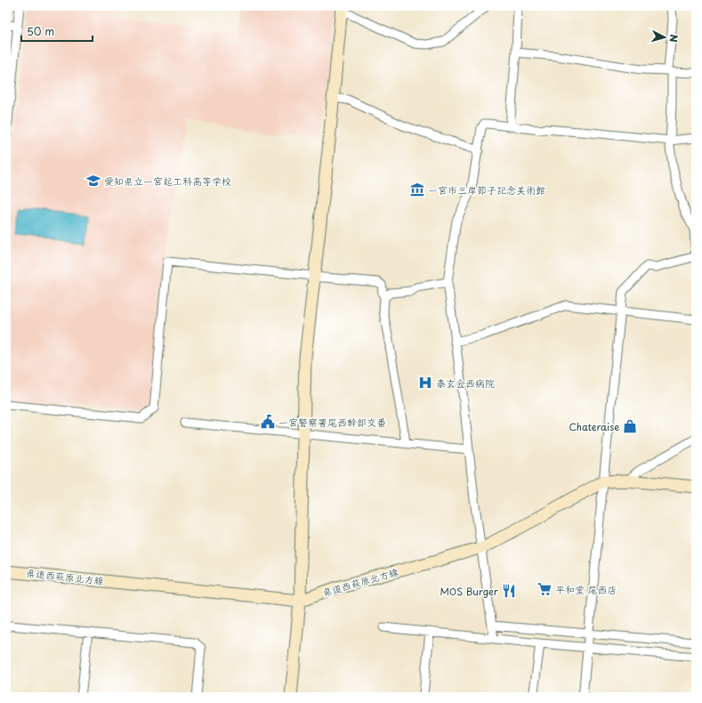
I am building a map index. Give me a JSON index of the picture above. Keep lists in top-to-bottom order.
{
  "streets": {
    "main road": ["県道西萩原北方線"]
  },
  "places": {
    "school or university": ["愛知県立一宮起工科高等学校"],
    "museum": ["一宮市三岸節子記念美術館"],
    "hospital": ["泰玄会西病院"],
    "public building": ["一宮警察署尾西幹部交番"],
    "shop": ["Chateraise"],
    "supermarket": ["平和堂 尾西店"],
    "restaurant": ["MOS Burger"]
  },
  "scale_bar": "50 m",
  "north": "right"
}
